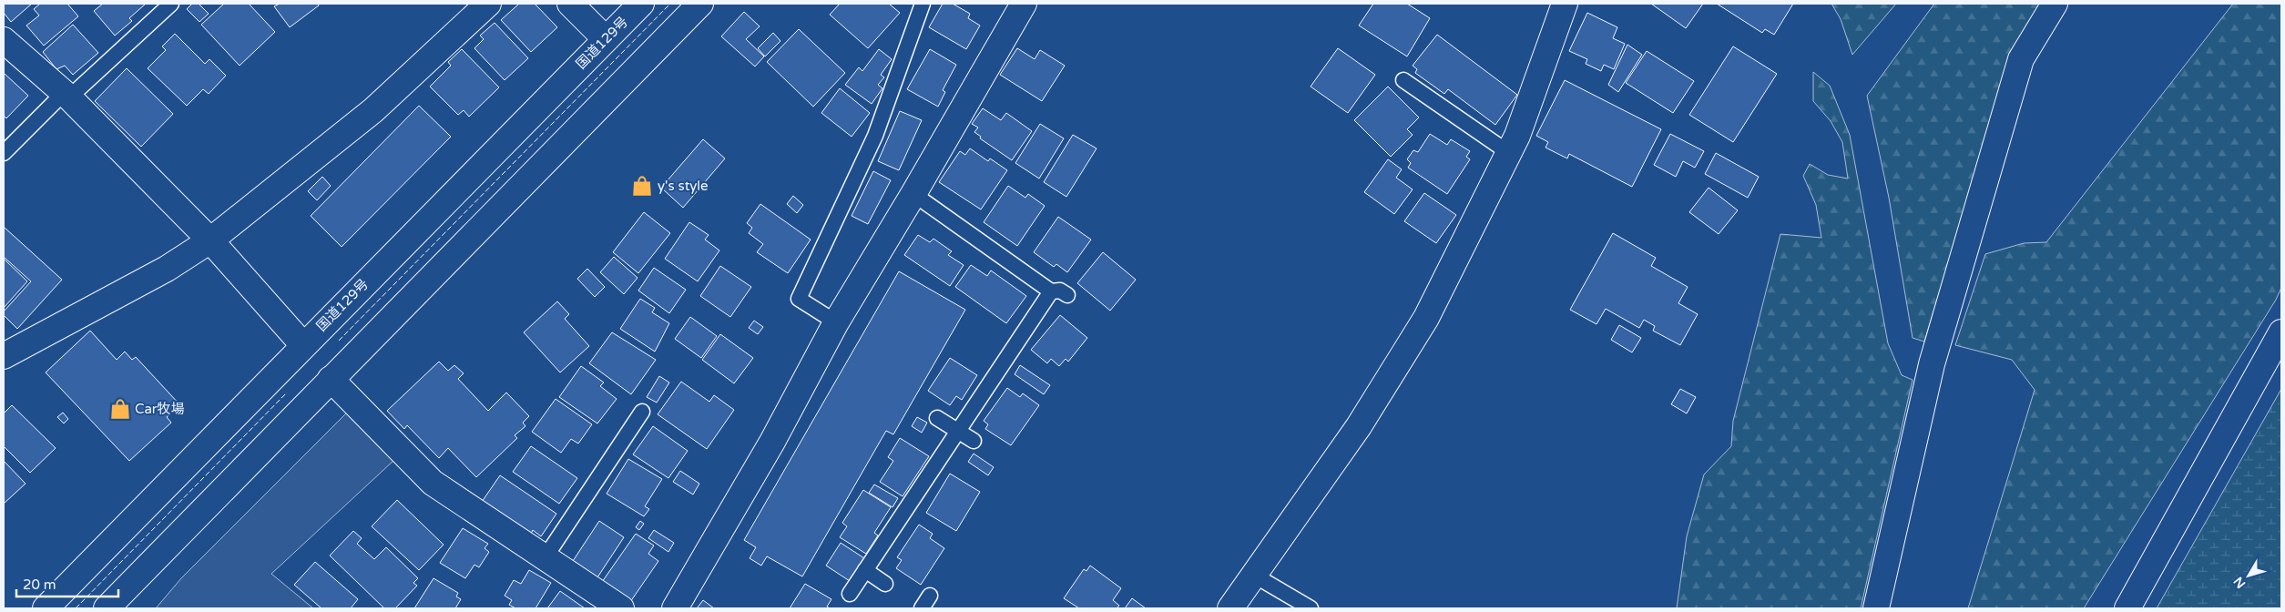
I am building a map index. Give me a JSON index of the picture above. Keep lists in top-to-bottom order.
{
  "streets": {
    "main road": ["国道129号"]
  },
  "places": {
    "shop": ["y's style", "Car牧場"]
  },
  "scale_bar": "20 m",
  "north": "bottom left"
}
